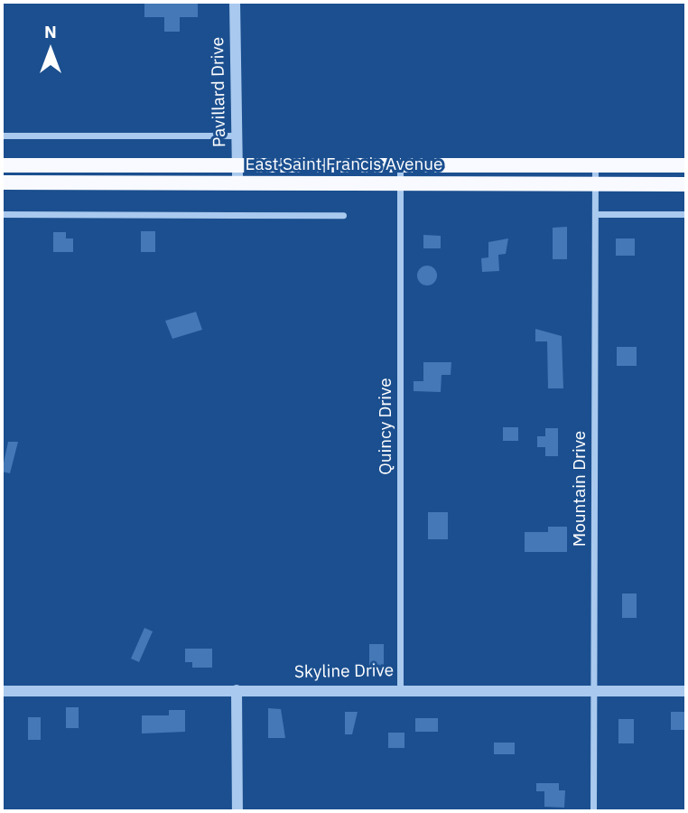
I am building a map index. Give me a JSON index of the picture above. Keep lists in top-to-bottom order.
{
  "streets": {
    "highway": ["East Saint Francis Avenue"],
    "street": [
      "Pavillard Drive",
      "Quincy Drive",
      "Mountain Drive",
      "Skyline Drive"
    ]
  },
  "crossings": [
    ["Pavillard Drive", "East Saint Francis Avenue"],
    ["East Saint Francis Avenue", "Quincy Drive"],
    ["East Saint Francis Avenue", "Mountain Drive"],
    ["Quincy Drive", "Skyline Drive"],
    ["Mountain Drive", "Skyline Drive"]
  ],
  "north": "top"
}
